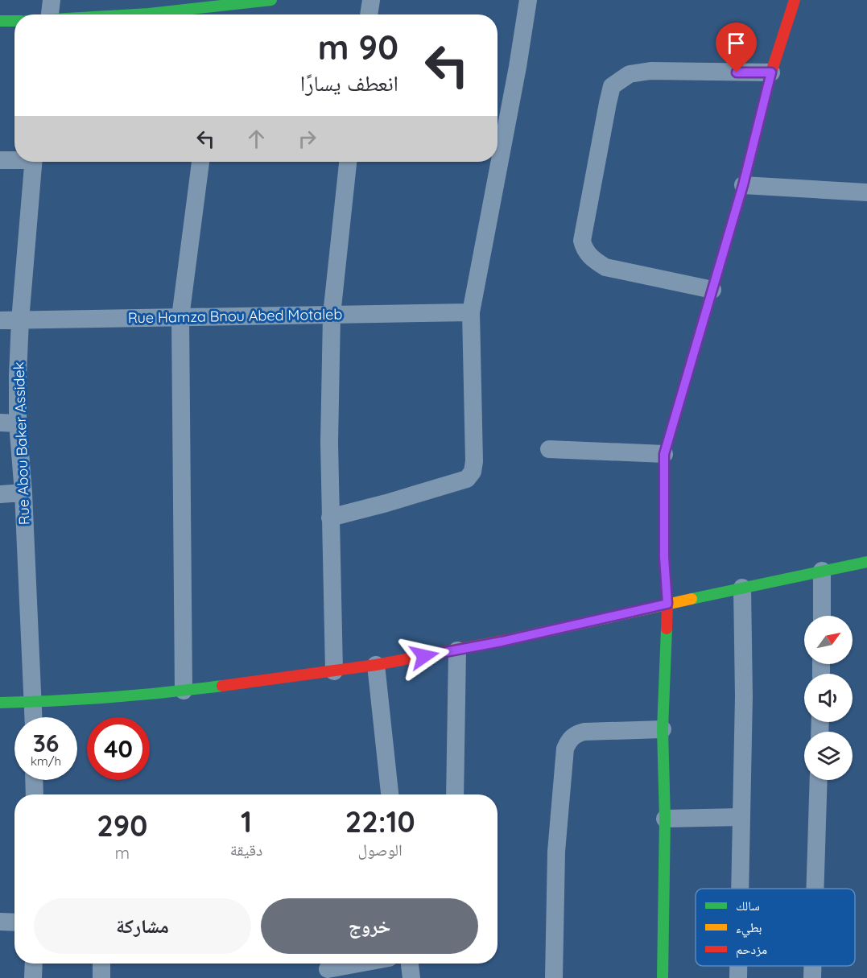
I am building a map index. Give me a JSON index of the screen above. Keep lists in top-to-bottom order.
{
  "streets": {
    "street": ["Rue Hamza Bnou Abed Motaleb", "Rue Abou Baker Assidek"]
  },
  "crossings": [
    ["Rue Hamza Bnou Abed Motaleb", "Rue Abou Baker Assidek"]
  ],
  "legend": ["سالك", "بطيء", "مزدحم"],
  "north": "top right",
  "page": {
    "turn": ["90 m", "انعطف يسارًا"],
    "speed": "36 km/h",
    "limit": "40",
    "eta": [
      "22:10",
      "الوصول",
      "1",
      "دقيقة",
      "290",
      "m"
    ],
    "buttons": ["خروج", "مشاركة"]
  }
}
